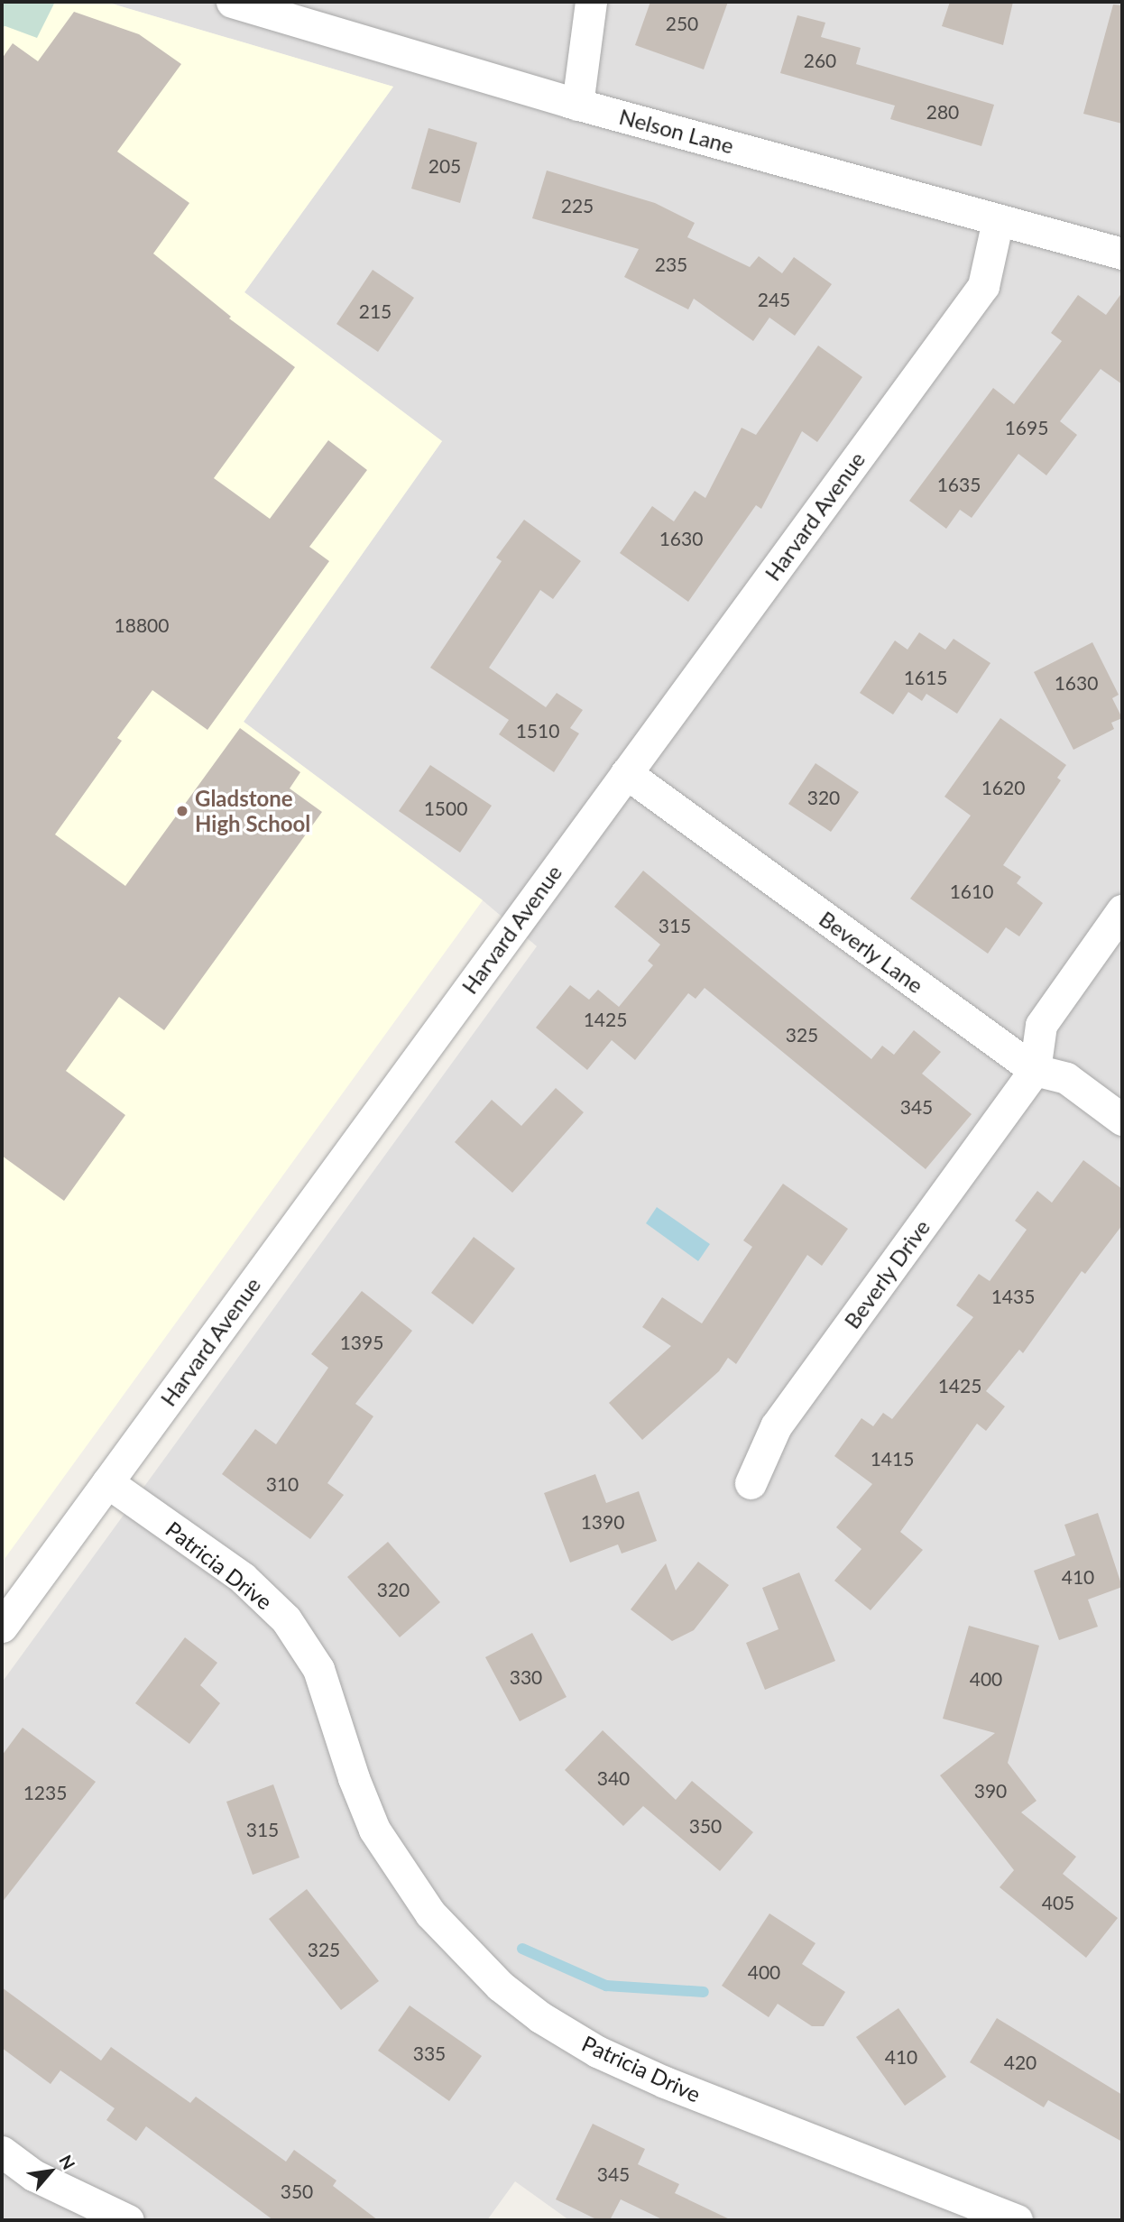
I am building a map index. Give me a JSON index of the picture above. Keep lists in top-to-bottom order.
{
  "streets": {
    "street": [
      "Nelson Lane",
      "Harvard Avenue",
      "Beverly Lane",
      "Beverly Drive",
      "Patricia Drive"
    ]
  },
  "crossings": [
    ["Nelson Lane", "Harvard Avenue"],
    ["Harvard Avenue", "Beverly Lane"],
    ["Harvard Avenue", "Patricia Drive"],
    ["Beverly Lane", "Beverly Drive"]
  ],
  "places": ["Gladstone High School"],
  "house_numbers": [
    "250",
    "260",
    "280",
    "205",
    "225",
    "235",
    "245",
    "215",
    "1695",
    "1635",
    "1630",
    "18800",
    "1615",
    "1630",
    "1510",
    "1620",
    "320",
    "1500",
    "1610",
    "315",
    "1425",
    "325",
    "345",
    "1435",
    "1395",
    "1425",
    "1415",
    "310",
    "1390",
    "410",
    "320",
    "330",
    "400",
    "340",
    "390",
    "1235",
    "350",
    "315",
    "405",
    "325",
    "400",
    "335",
    "410",
    "420",
    "345",
    "350"
  ],
  "north": "top right"
}
